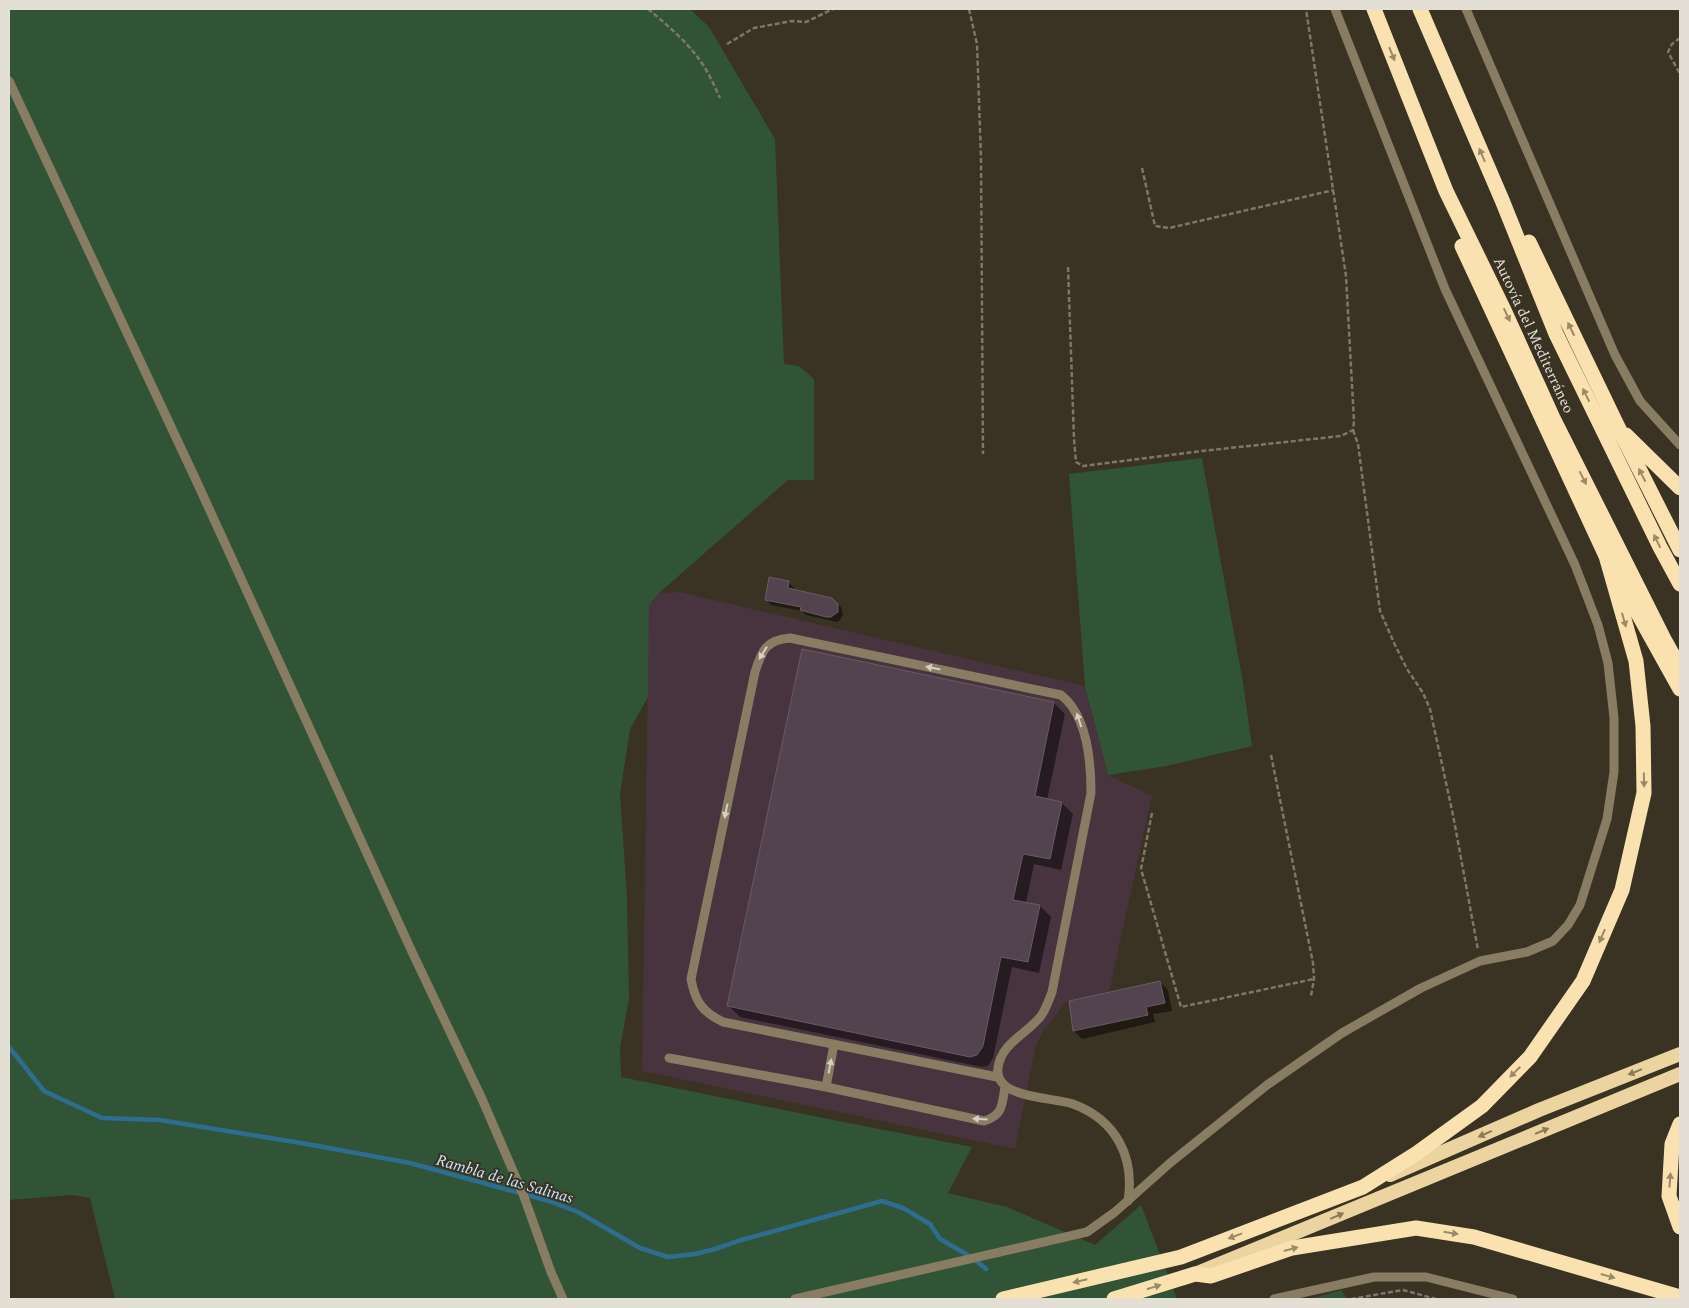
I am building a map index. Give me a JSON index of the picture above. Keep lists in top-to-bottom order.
{
  "streets": {
    "highway": ["Autovía del Mediterráneo"]
  },
  "water": ["Rambla de las Salinas"]
}
